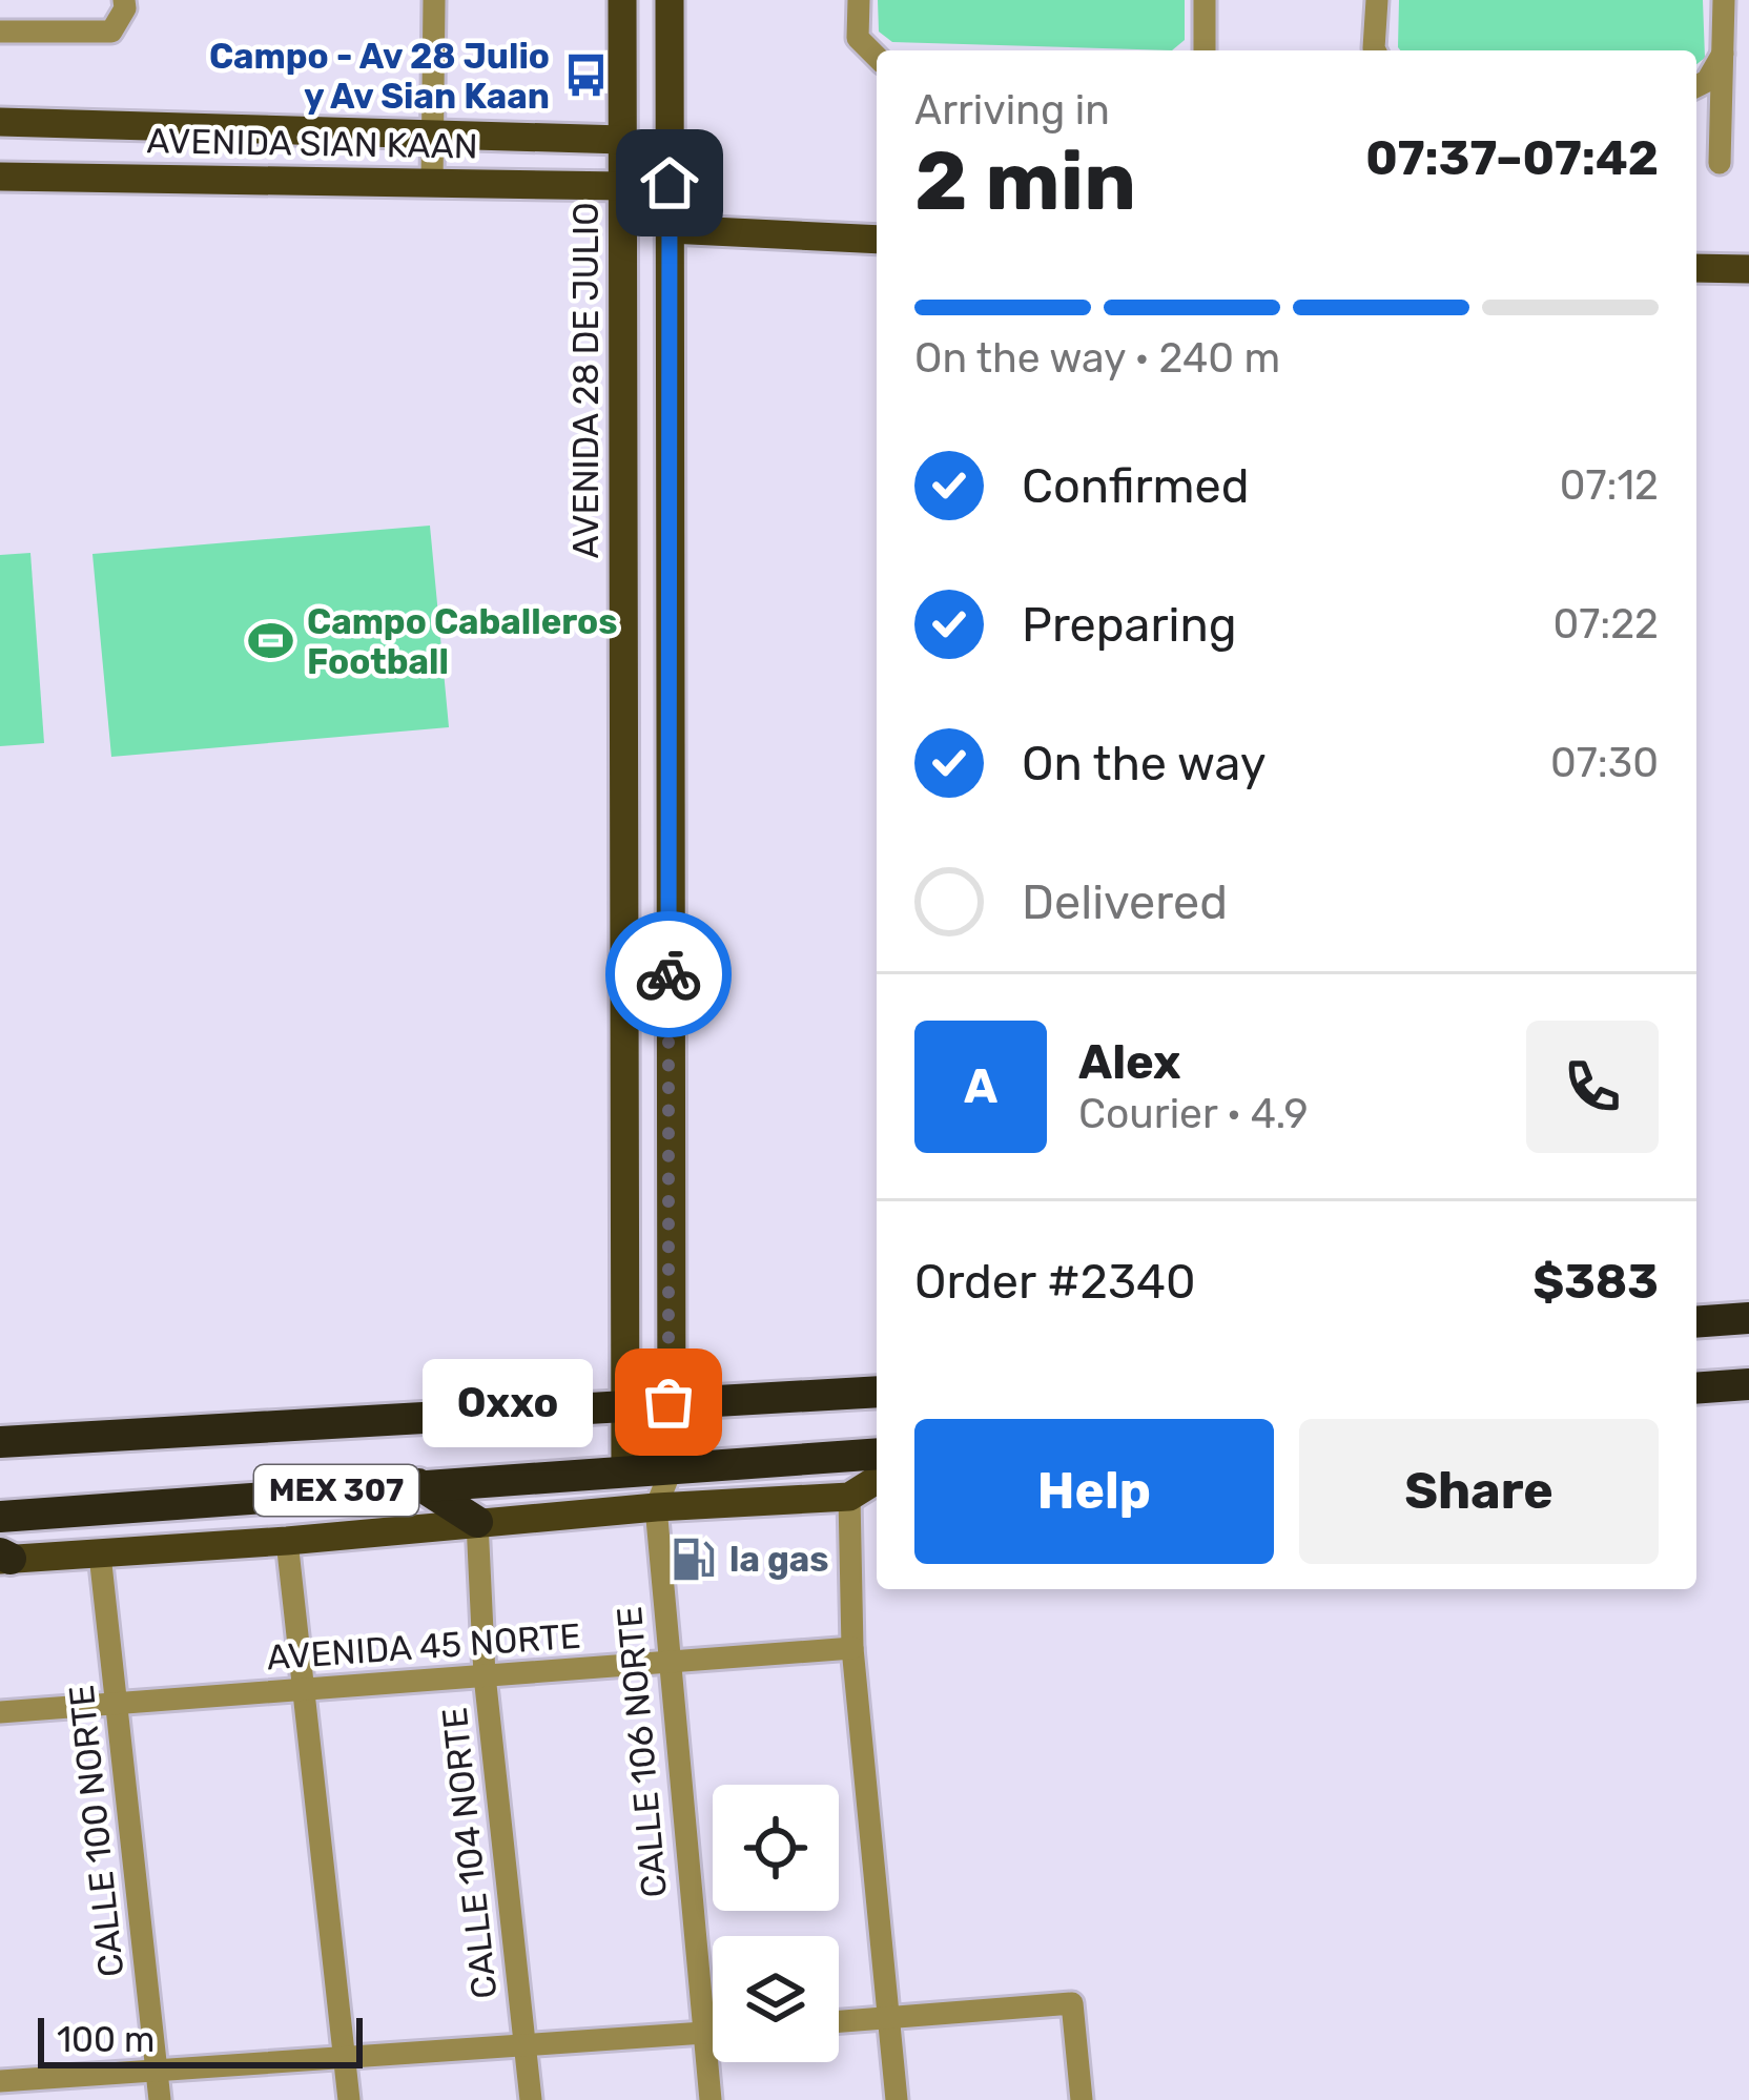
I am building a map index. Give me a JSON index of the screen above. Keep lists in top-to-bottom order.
{
  "streets": {
    "highway": ["MEX 307"],
    "main road": ["AVENIDA SIAN KAAN", "AVENIDA 28 DE JULIO", "CALLE 106 NORTE"],
    "street": ["AVENIDA 45 NORTE", "CALLE 100 NORTE", "CALLE 104 NORTE"]
  },
  "crossings": [
    ["AVENIDA SIAN KAAN", "AVENIDA 28 DE JULIO"],
    ["AVENIDA 28 DE JULIO", "MEX 307"],
    ["MEX 307", "CALLE 106 NORTE"],
    ["AVENIDA 45 NORTE", "CALLE 106 NORTE"],
    ["AVENIDA 45 NORTE", "CALLE 100 NORTE"],
    ["AVENIDA 45 NORTE", "CALLE 104 NORTE"]
  ],
  "places": {
    "bus stop": ["Campo - Av 28 Julio y Av Sian Kaan"],
    "sports": ["Campo Caballeros Football"],
    "other": ["Oxxo"],
    "fuel station": ["la gas"]
  },
  "scale_bar": "100 m",
  "page": {
    "heading": ["2 min", "Arriving in", "07:37–07:42"],
    "panel": [
      "Alex",
      "Courier · 4.9",
      "Order #2340",
      "$383"
    ],
    "bar": "On the way · 240 m",
    "list": [
      ["Confirmed", "07:12"],
      ["Preparing", "07:22"],
      ["On the way", "07:30"],
      "Delivered"
    ],
    "round": "A",
    "bubble": "Oxxo",
    "buttons": ["Help", "Share"],
    "scale": "100 m"
  }
}
